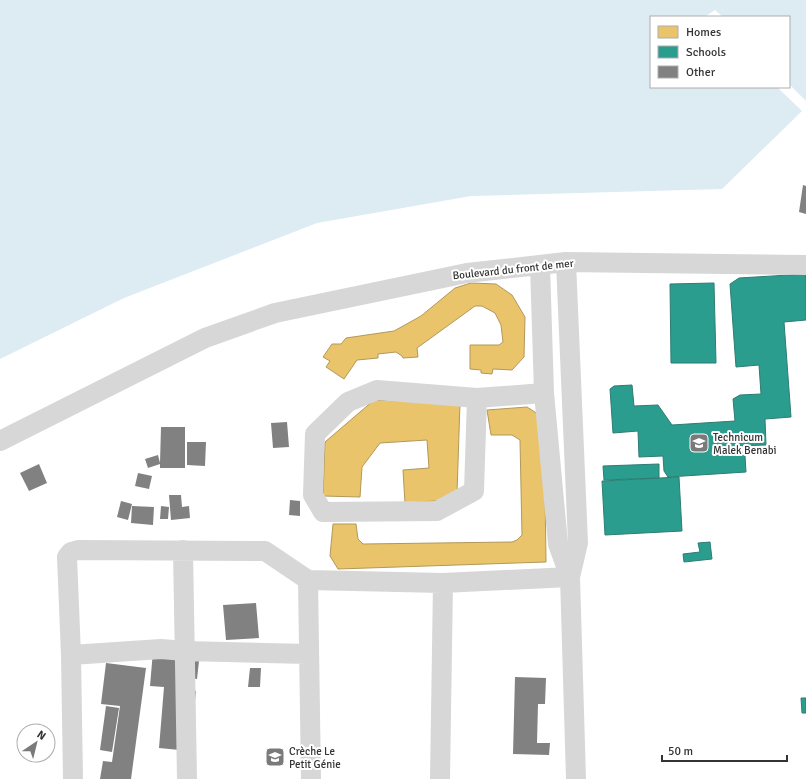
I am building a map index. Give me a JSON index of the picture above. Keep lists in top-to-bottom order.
{
  "streets": {
    "street": ["Boulevard du front de mer"]
  },
  "places": {
    "school or university": ["Technicum Malek Benabi", "Crèche Le Petit Génie"]
  },
  "legend": ["Homes", "Schools", "Other"],
  "scale_bar": "50 m",
  "north": "top right"
}
